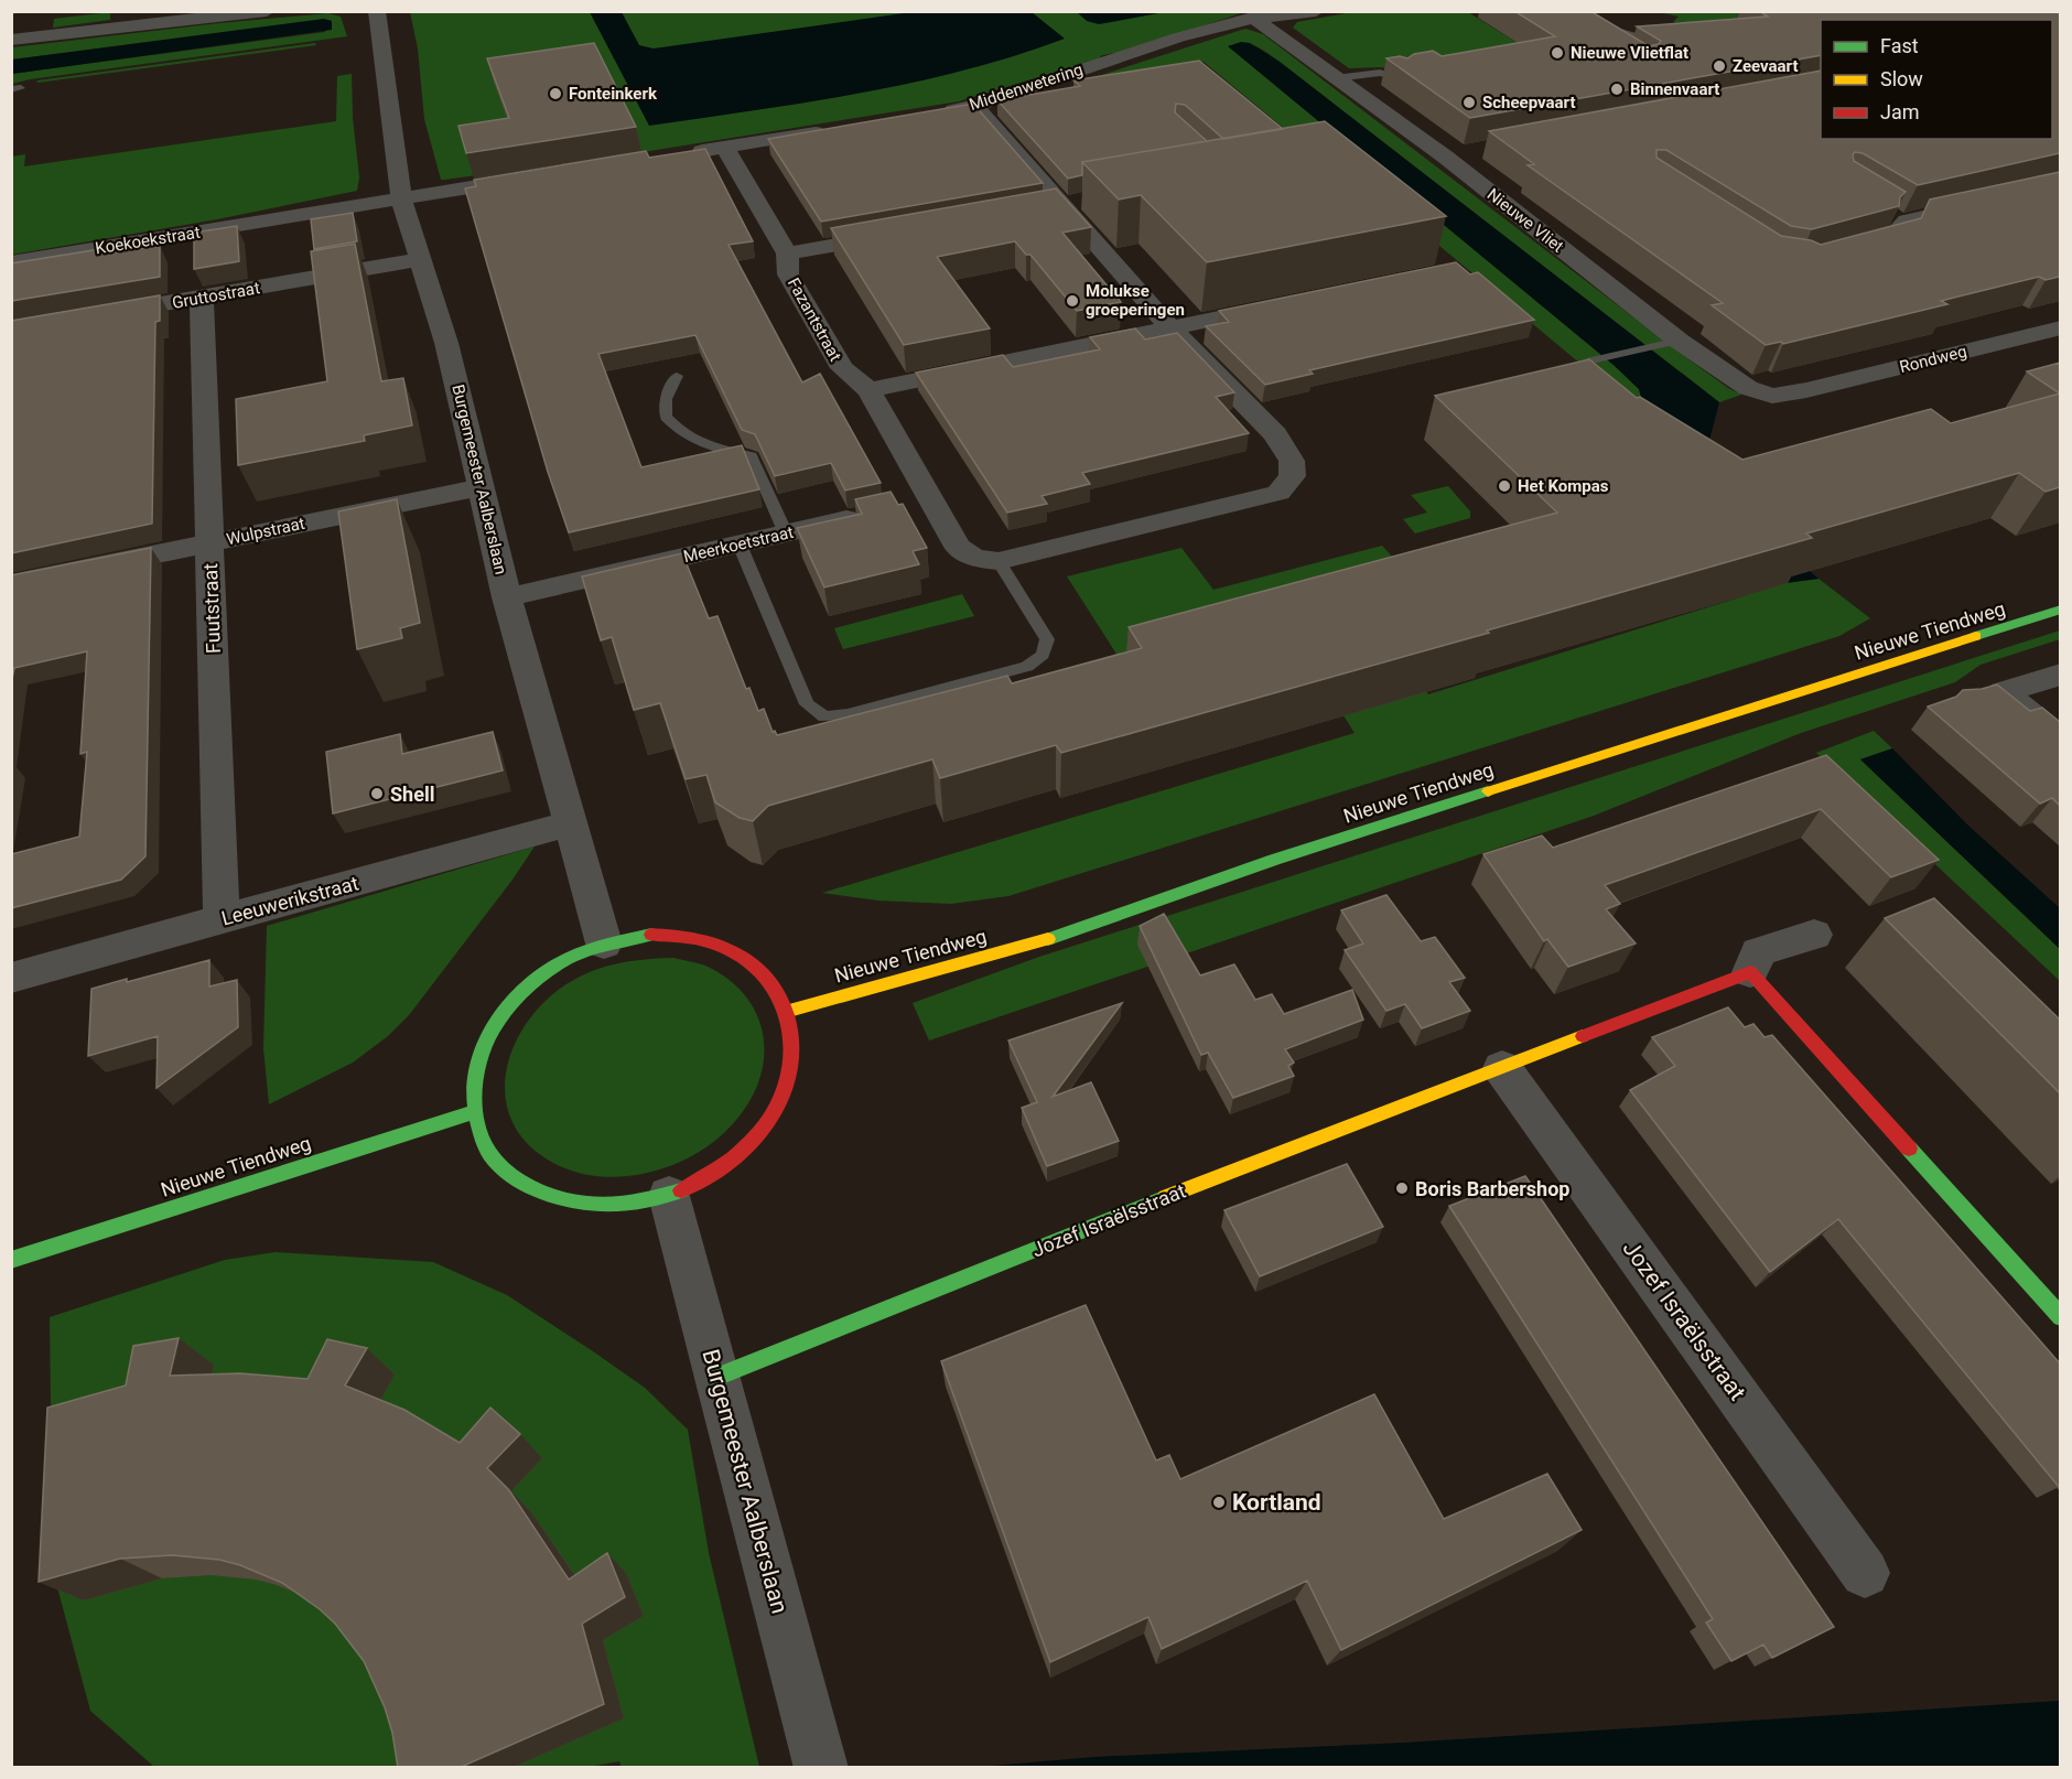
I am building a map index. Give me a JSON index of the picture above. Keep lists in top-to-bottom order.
{
  "streets": {
    "street": [
      "Middenwetering",
      "Nieuwe Vliet",
      "Koekoekstraat",
      "Gruttostraat",
      "Fazantstraat",
      "Rondweg",
      "Burgemeester Aalberslaan",
      "Wulpstraat",
      "Meerkoetstraat",
      "Fuutstraat",
      "Nieuwe Tiendweg",
      "Leeuwerikstraat",
      "Jozef Israëlsstraat"
    ]
  },
  "crossings": [
    ["Middenwetering", "Nieuwe Vliet"],
    ["Nieuwe Vliet", "Rondweg"],
    ["Koekoekstraat", "Burgemeester Aalberslaan"],
    ["Gruttostraat", "Burgemeester Aalberslaan"],
    ["Gruttostraat", "Fuutstraat"],
    ["Burgemeester Aalberslaan", "Wulpstraat"],
    ["Burgemeester Aalberslaan", "Meerkoetstraat"],
    ["Burgemeester Aalberslaan", "Leeuwerikstraat"],
    ["Burgemeester Aalberslaan", "Jozef Israëlsstraat"],
    ["Wulpstraat", "Fuutstraat"],
    ["Fuutstraat", "Leeuwerikstraat"]
  ],
  "places": [
    "Nieuwe Vlietflat",
    "Zeevaart",
    "Binnenvaart",
    "Fonteinkerk",
    "Scheepvaart",
    "Molukse groeperingen",
    "Het Kompas",
    "Shell",
    "Boris Barbershop",
    "Kortland"
  ],
  "legend": ["Fast", "Slow", "Jam"]
}
